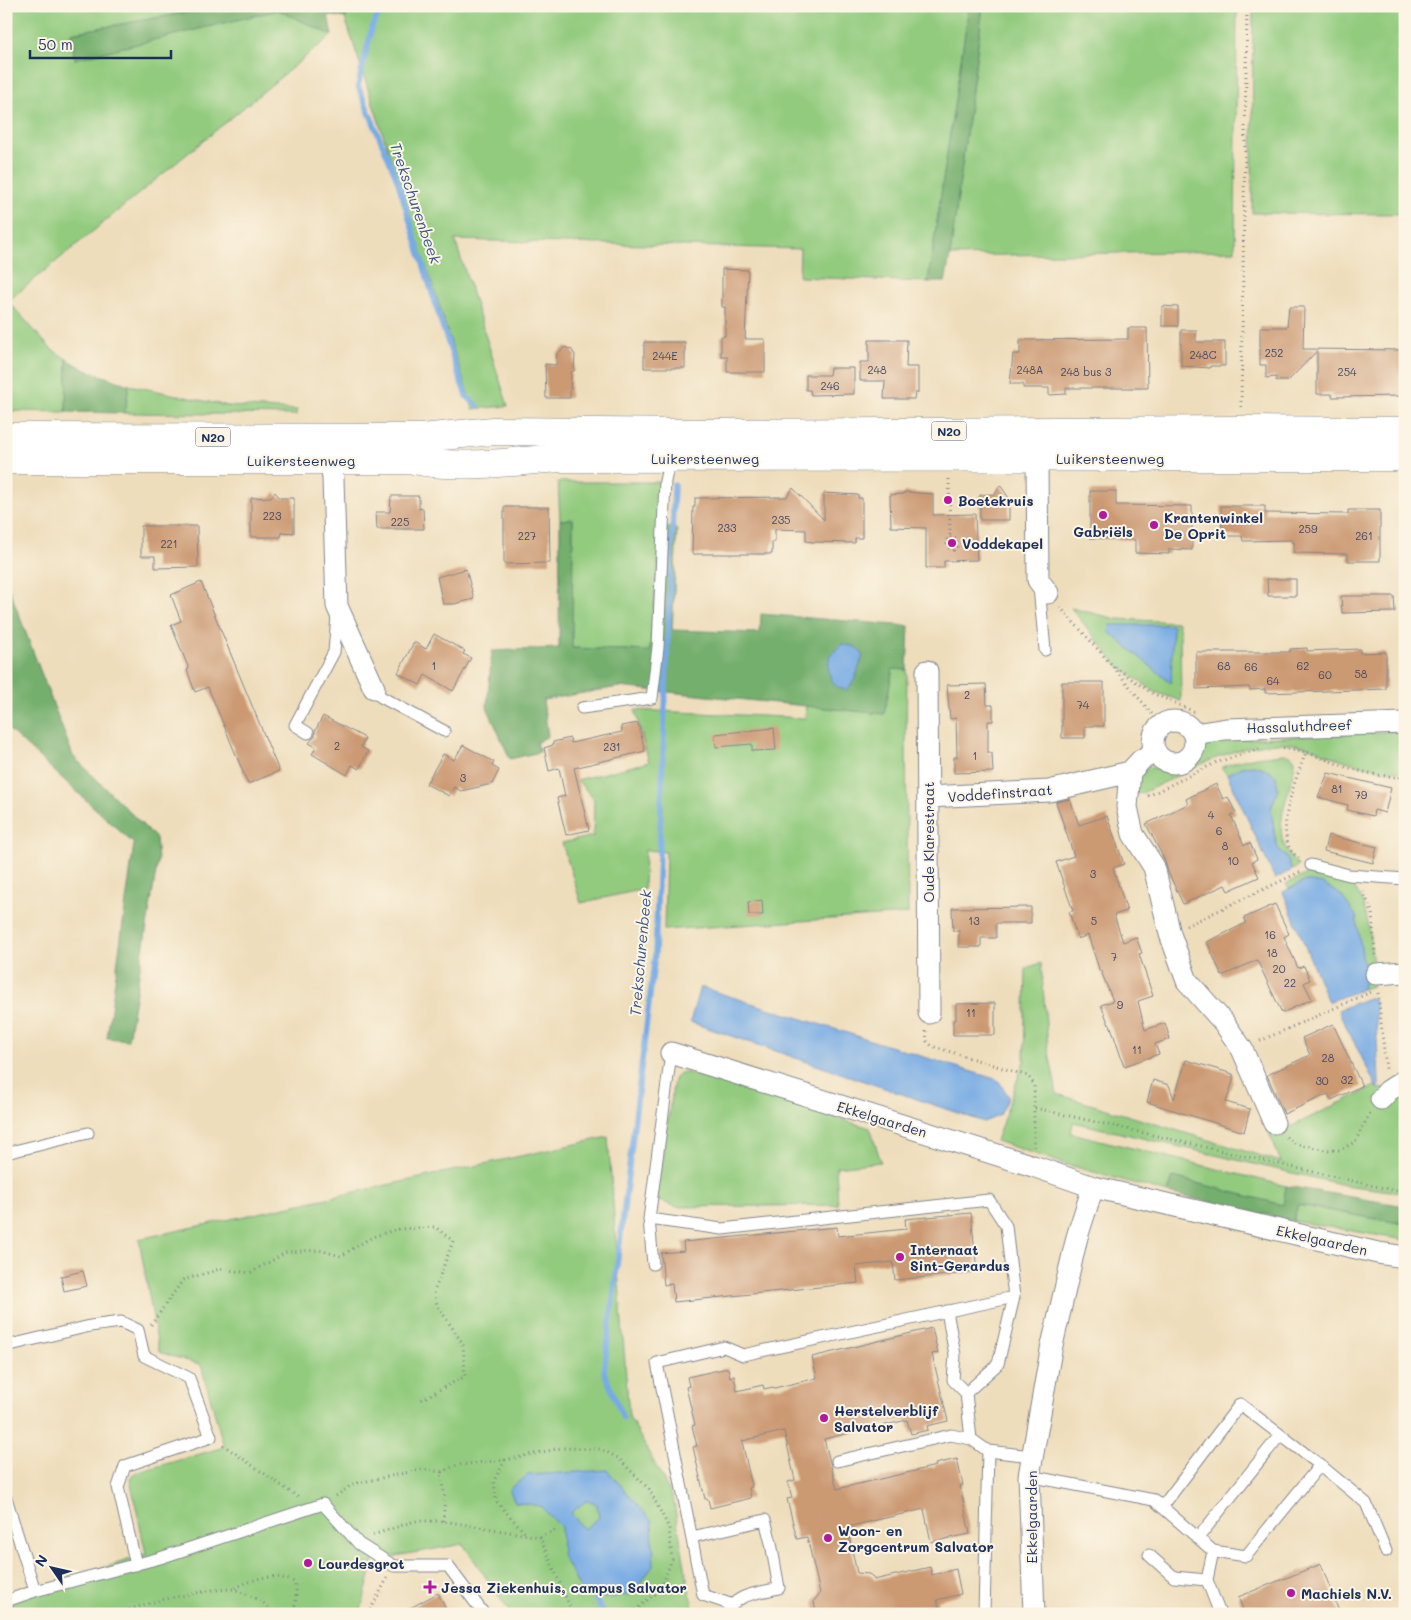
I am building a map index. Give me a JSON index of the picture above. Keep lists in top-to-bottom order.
{
  "streets": {
    "main road": ["N20", "Luikersteenweg"],
    "street": [
      "Hassaluthdreef",
      "Voddefinstraat",
      "Oude Klarestraat",
      "Ekkelgaarden"
    ]
  },
  "crossings": [
    ["Hassaluthdreef", "Voddefinstraat"],
    ["Voddefinstraat", "Oude Klarestraat"]
  ],
  "water": ["Trekschurenbeek"],
  "places": {
    "other": [
      "Boetekruis",
      "Gabriëls",
      "Krantenwinkel De Oprit",
      "Voddekapel",
      "Internaat Sint-Gerardus",
      "Herstelverblijf Salvator",
      "Woon- en Zorgcentrum Salvator",
      "Lourdesgrot",
      "Machiels N.V."
    ],
    "health": ["Jessa Ziekenhuis, campus Salvator"]
  },
  "house_numbers": [
    "252",
    "248C",
    "244E",
    "248",
    "248A",
    "248 bus 3",
    "254",
    "246",
    "223",
    "235",
    "225",
    "233",
    "259",
    "227",
    "261",
    "221",
    "1",
    "68",
    "62",
    "66",
    "58",
    "60",
    "64",
    "2",
    "74",
    "2",
    "231",
    "1",
    "3",
    "81",
    "79",
    "4",
    "6",
    "8",
    "10",
    "3",
    "13",
    "5",
    "16",
    "18",
    "7",
    "20",
    "22",
    "9",
    "11",
    "11",
    "28",
    "32",
    "30"
  ],
  "scale_bar": "50 m",
  "north": "top left"
}
